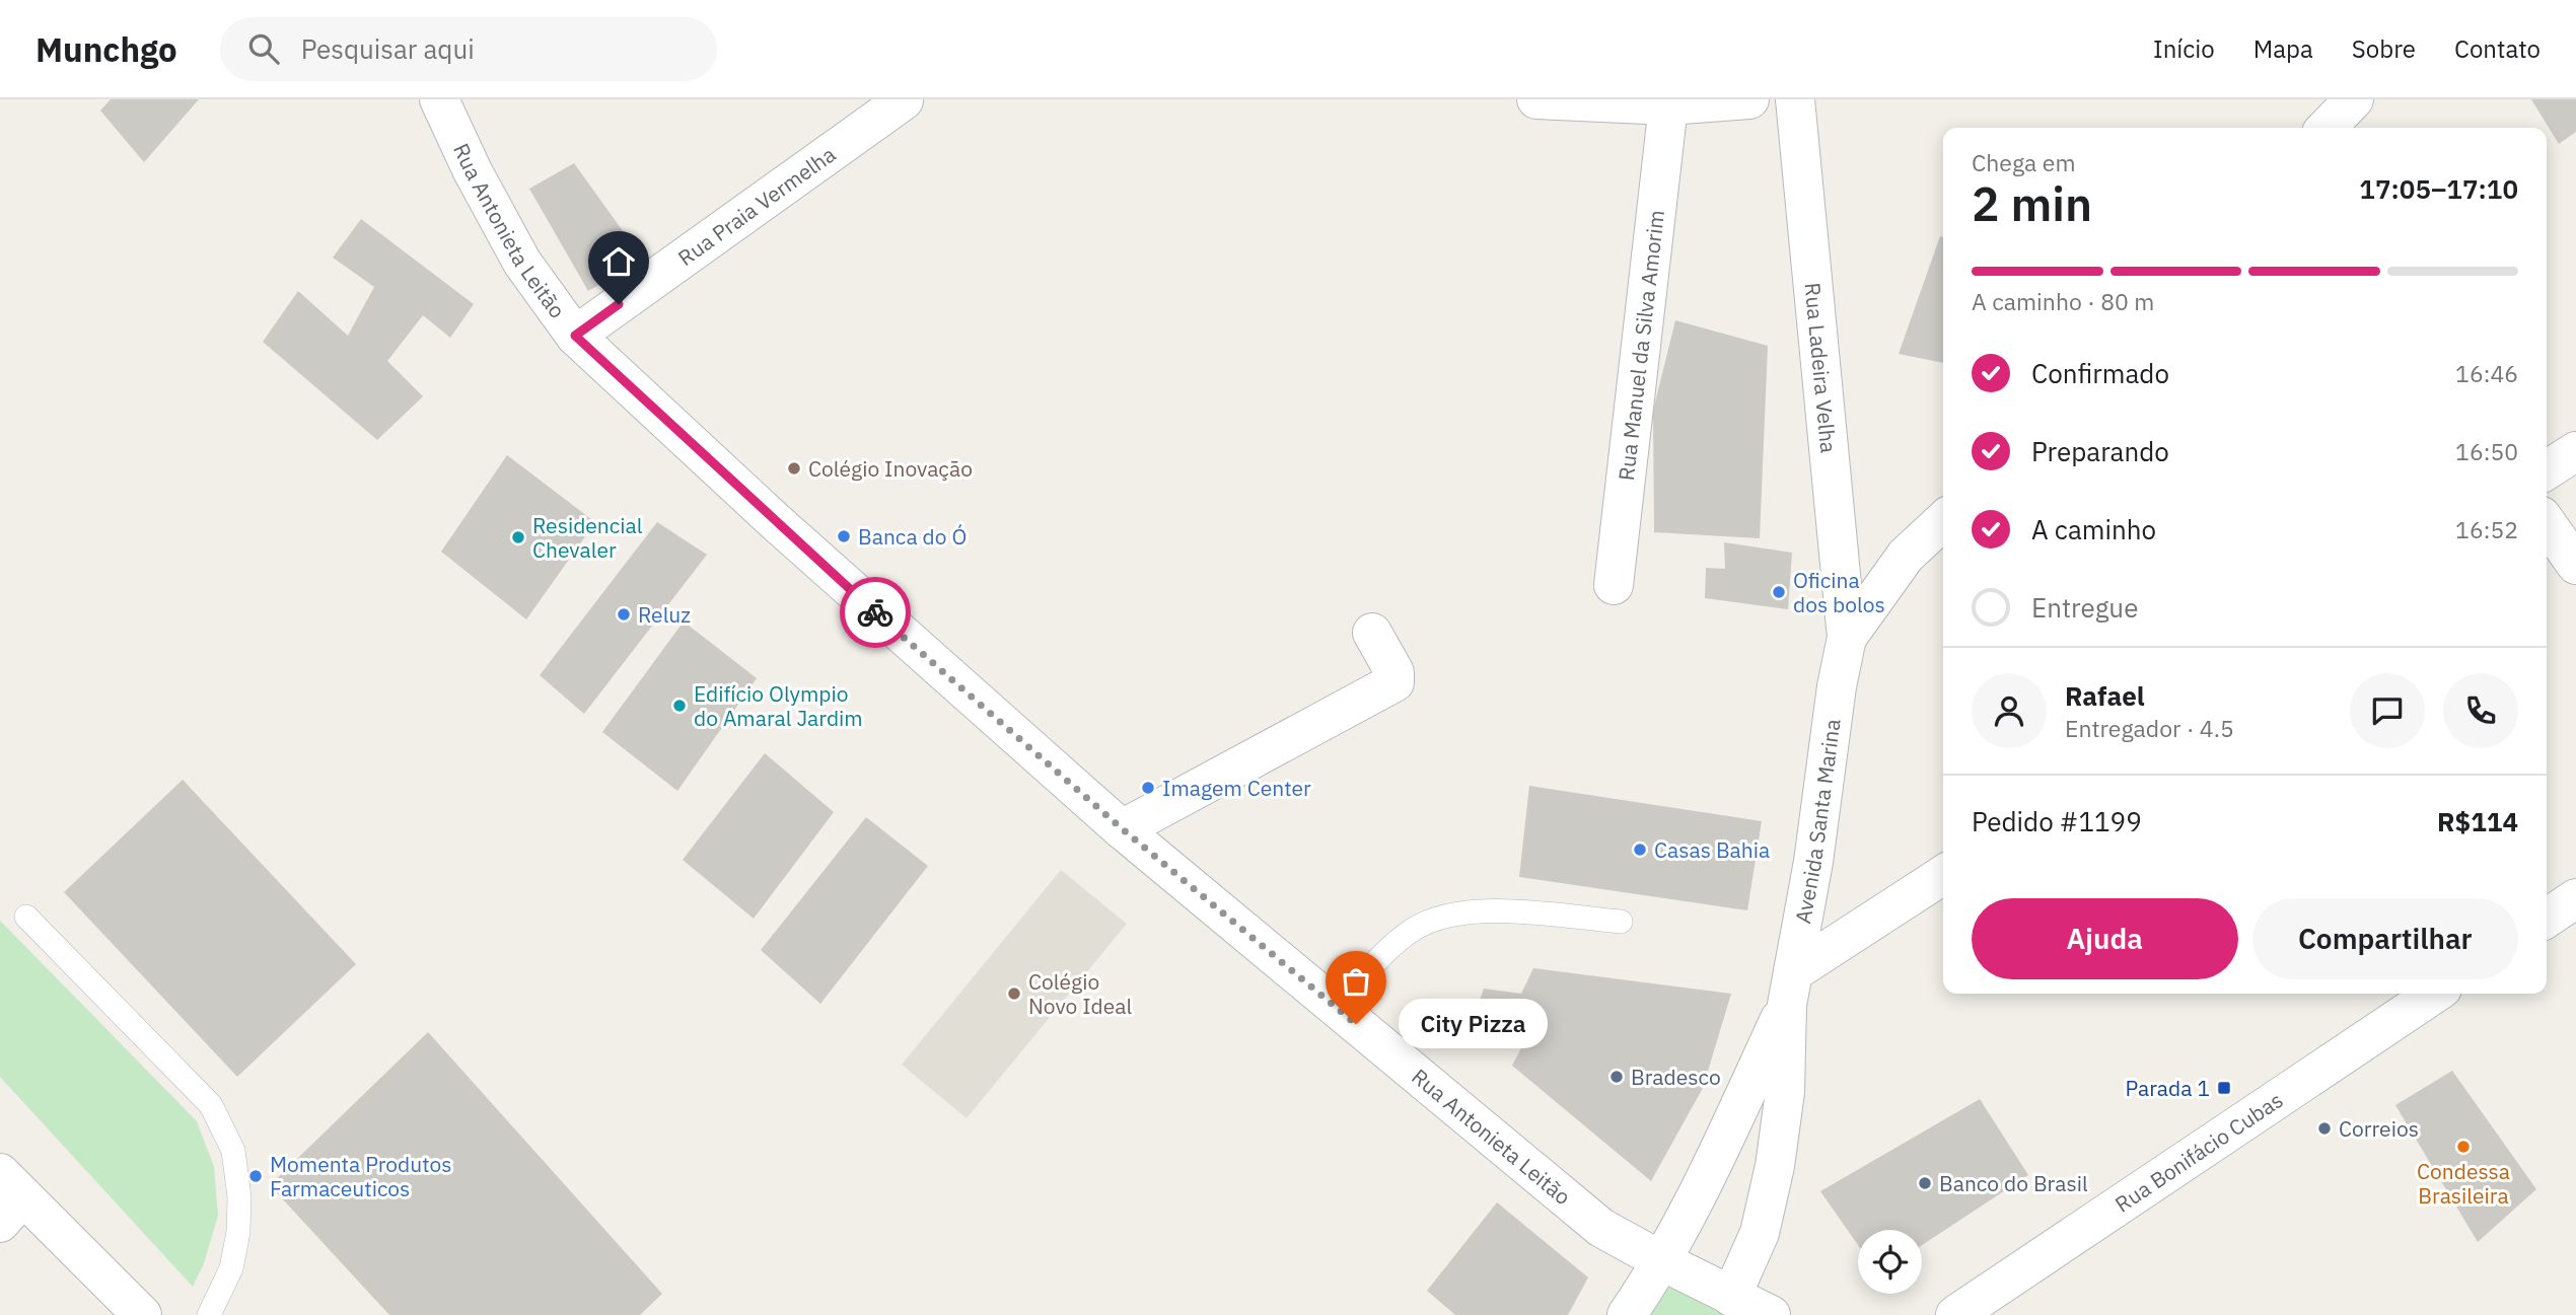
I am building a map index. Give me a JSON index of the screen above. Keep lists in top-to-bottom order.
{
  "streets": {
    "street": [
      "Rua Praia Vermelha",
      "Rua Antonieta Leitão",
      "Rua Manuel da Silva Amorim",
      "Rua Ladeira Velha",
      "Avenida Santa Marina",
      "Rua Bonifácio Cubas"
    ]
  },
  "crossings": [
    ["Rua Praia Vermelha", "Rua Antonieta Leitão"],
    ["Rua Antonieta Leitão", "Avenida Santa Marina"],
    ["Rua Ladeira Velha", "Avenida Santa Marina"]
  ],
  "places": {
    "other": [
      "Colégio Inovação",
      "Banca do Ó",
      "Residencial Chevaler",
      "Oficina dos bolos",
      "Reluz",
      "Edifício Olympio do Amaral Jardim",
      "Imagem Center",
      "Casas Bahia",
      "Colégio Novo Ideal",
      "City Pizza",
      "Bradesco",
      "Correios",
      "Condessa Brasileira",
      "Momenta Produtos Farmaceuticos",
      "Banco do Brasil"
    ],
    "transit": ["Parada 1"]
  },
  "page": {
    "header": "Munchgo",
    "search": "Pesquisar aqui",
    "nav": [
      "Início",
      "Mapa",
      "Sobre",
      "Contato"
    ],
    "heading": ["2 min", "Chega em", "17:05–17:10"],
    "panel": [
      "Rafael",
      "Entregador · 4.5",
      "Pedido #1199",
      "R$114"
    ],
    "bar": "A caminho · 80 m",
    "list": [
      ["Confirmado", "16:46"],
      ["Preparando", "16:50"],
      ["A caminho", "16:52"],
      "Entregue"
    ],
    "buttons": ["Ajuda", "Compartilhar"],
    "bubble": "City Pizza"
  }
}
